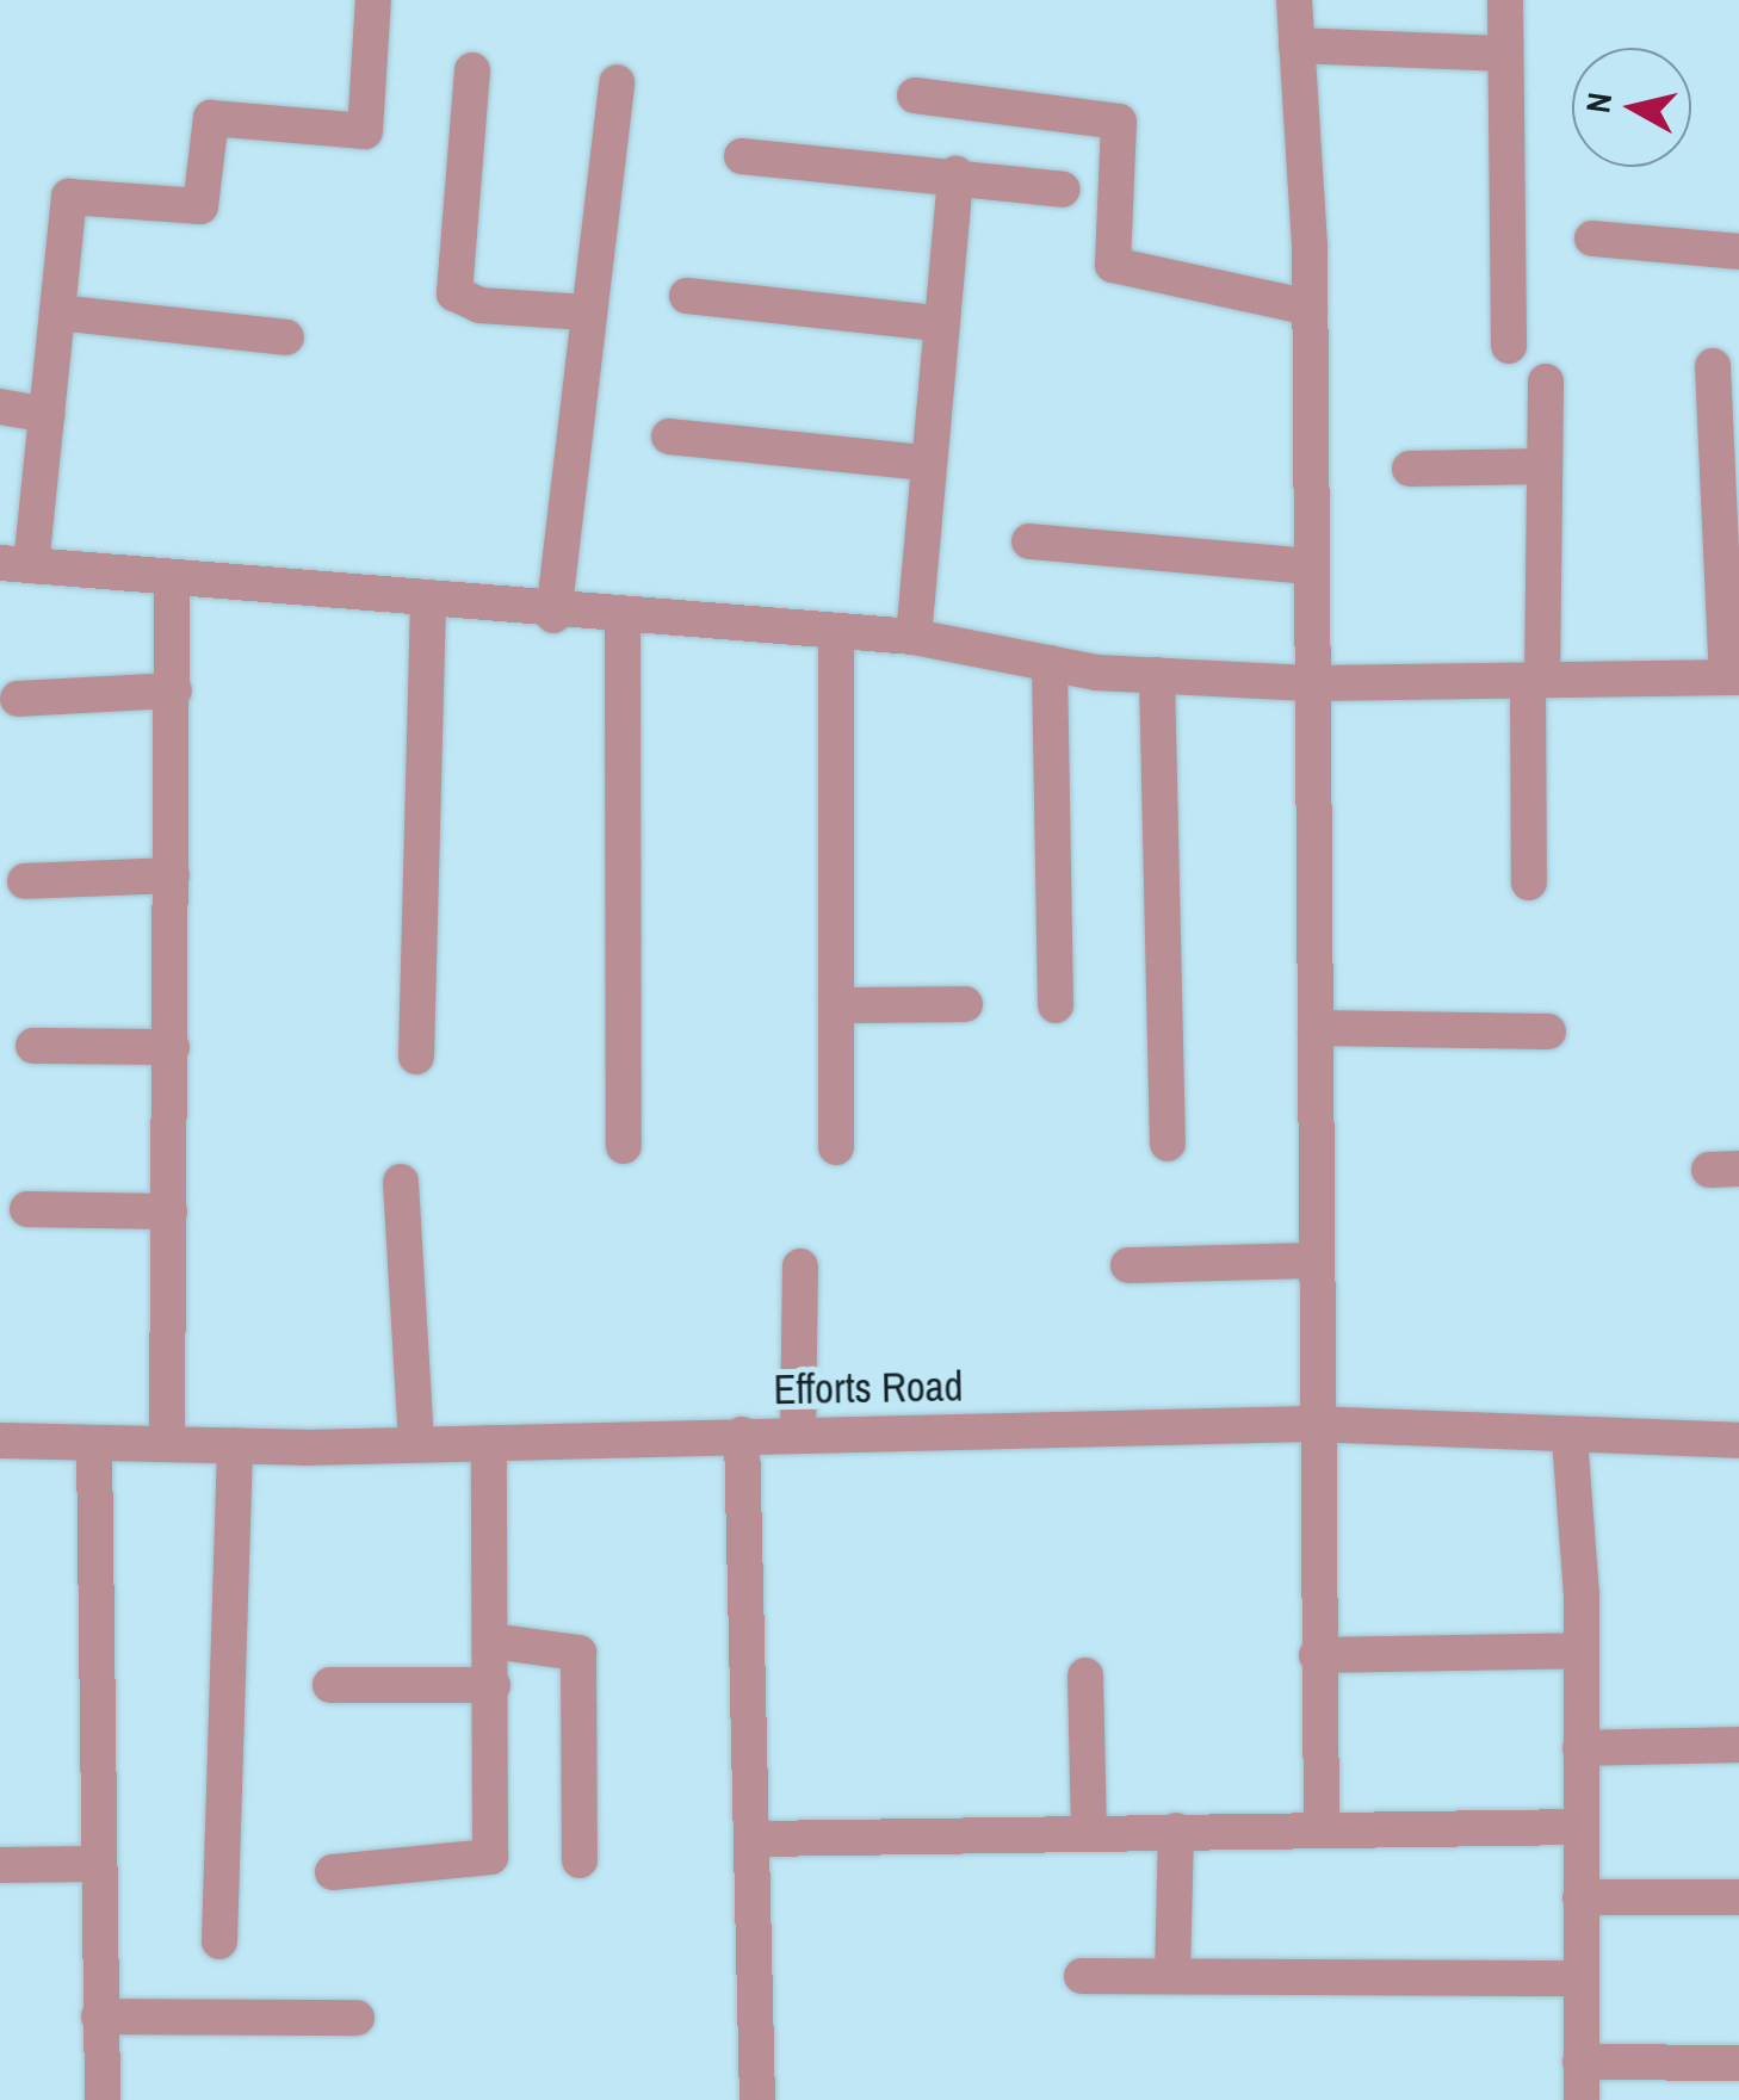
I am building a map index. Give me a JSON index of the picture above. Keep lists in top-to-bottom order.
{
  "streets": {
    "street": ["Efforts Road"]
  },
  "north": "left"
}
